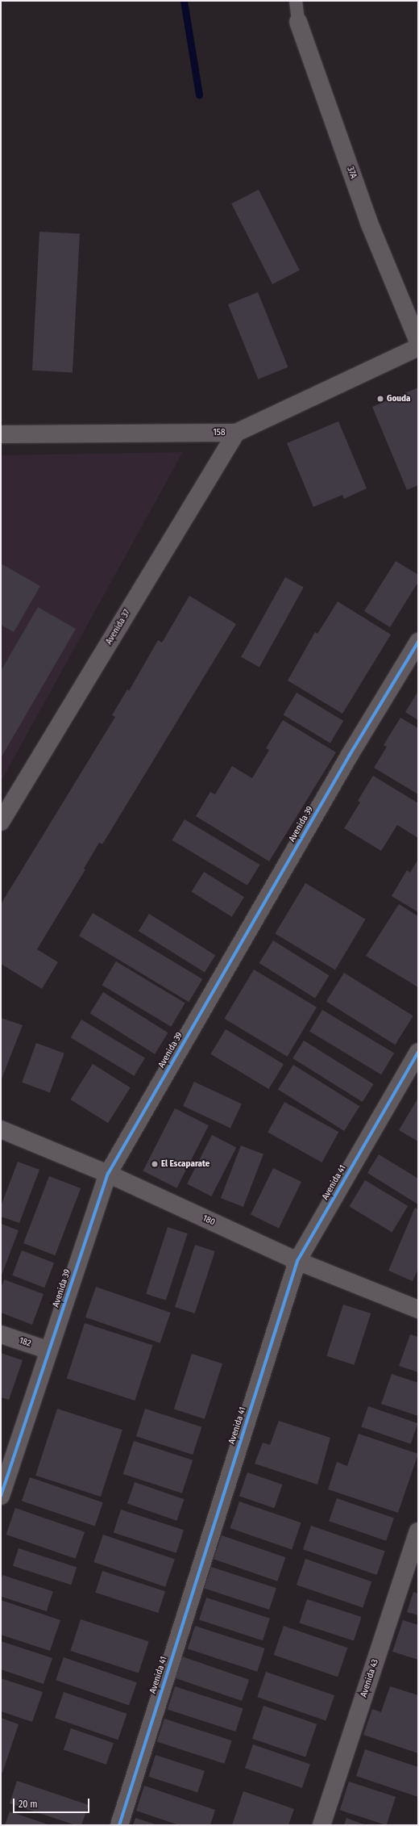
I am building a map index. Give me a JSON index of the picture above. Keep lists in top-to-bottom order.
{
  "streets": {
    "street": [
      "37A",
      "158",
      "Avenida 37",
      "Avenida 39",
      "Avenida 41",
      "180",
      "182",
      "Avenida 43"
    ]
  },
  "crossings": [
    ["158", "Avenida 37"],
    ["Avenida 39", "180"],
    ["Avenida 39", "182"],
    ["Avenida 41", "180"]
  ],
  "places": ["Gouda", "El Escaparate"],
  "scale_bar": "20 m"
}
